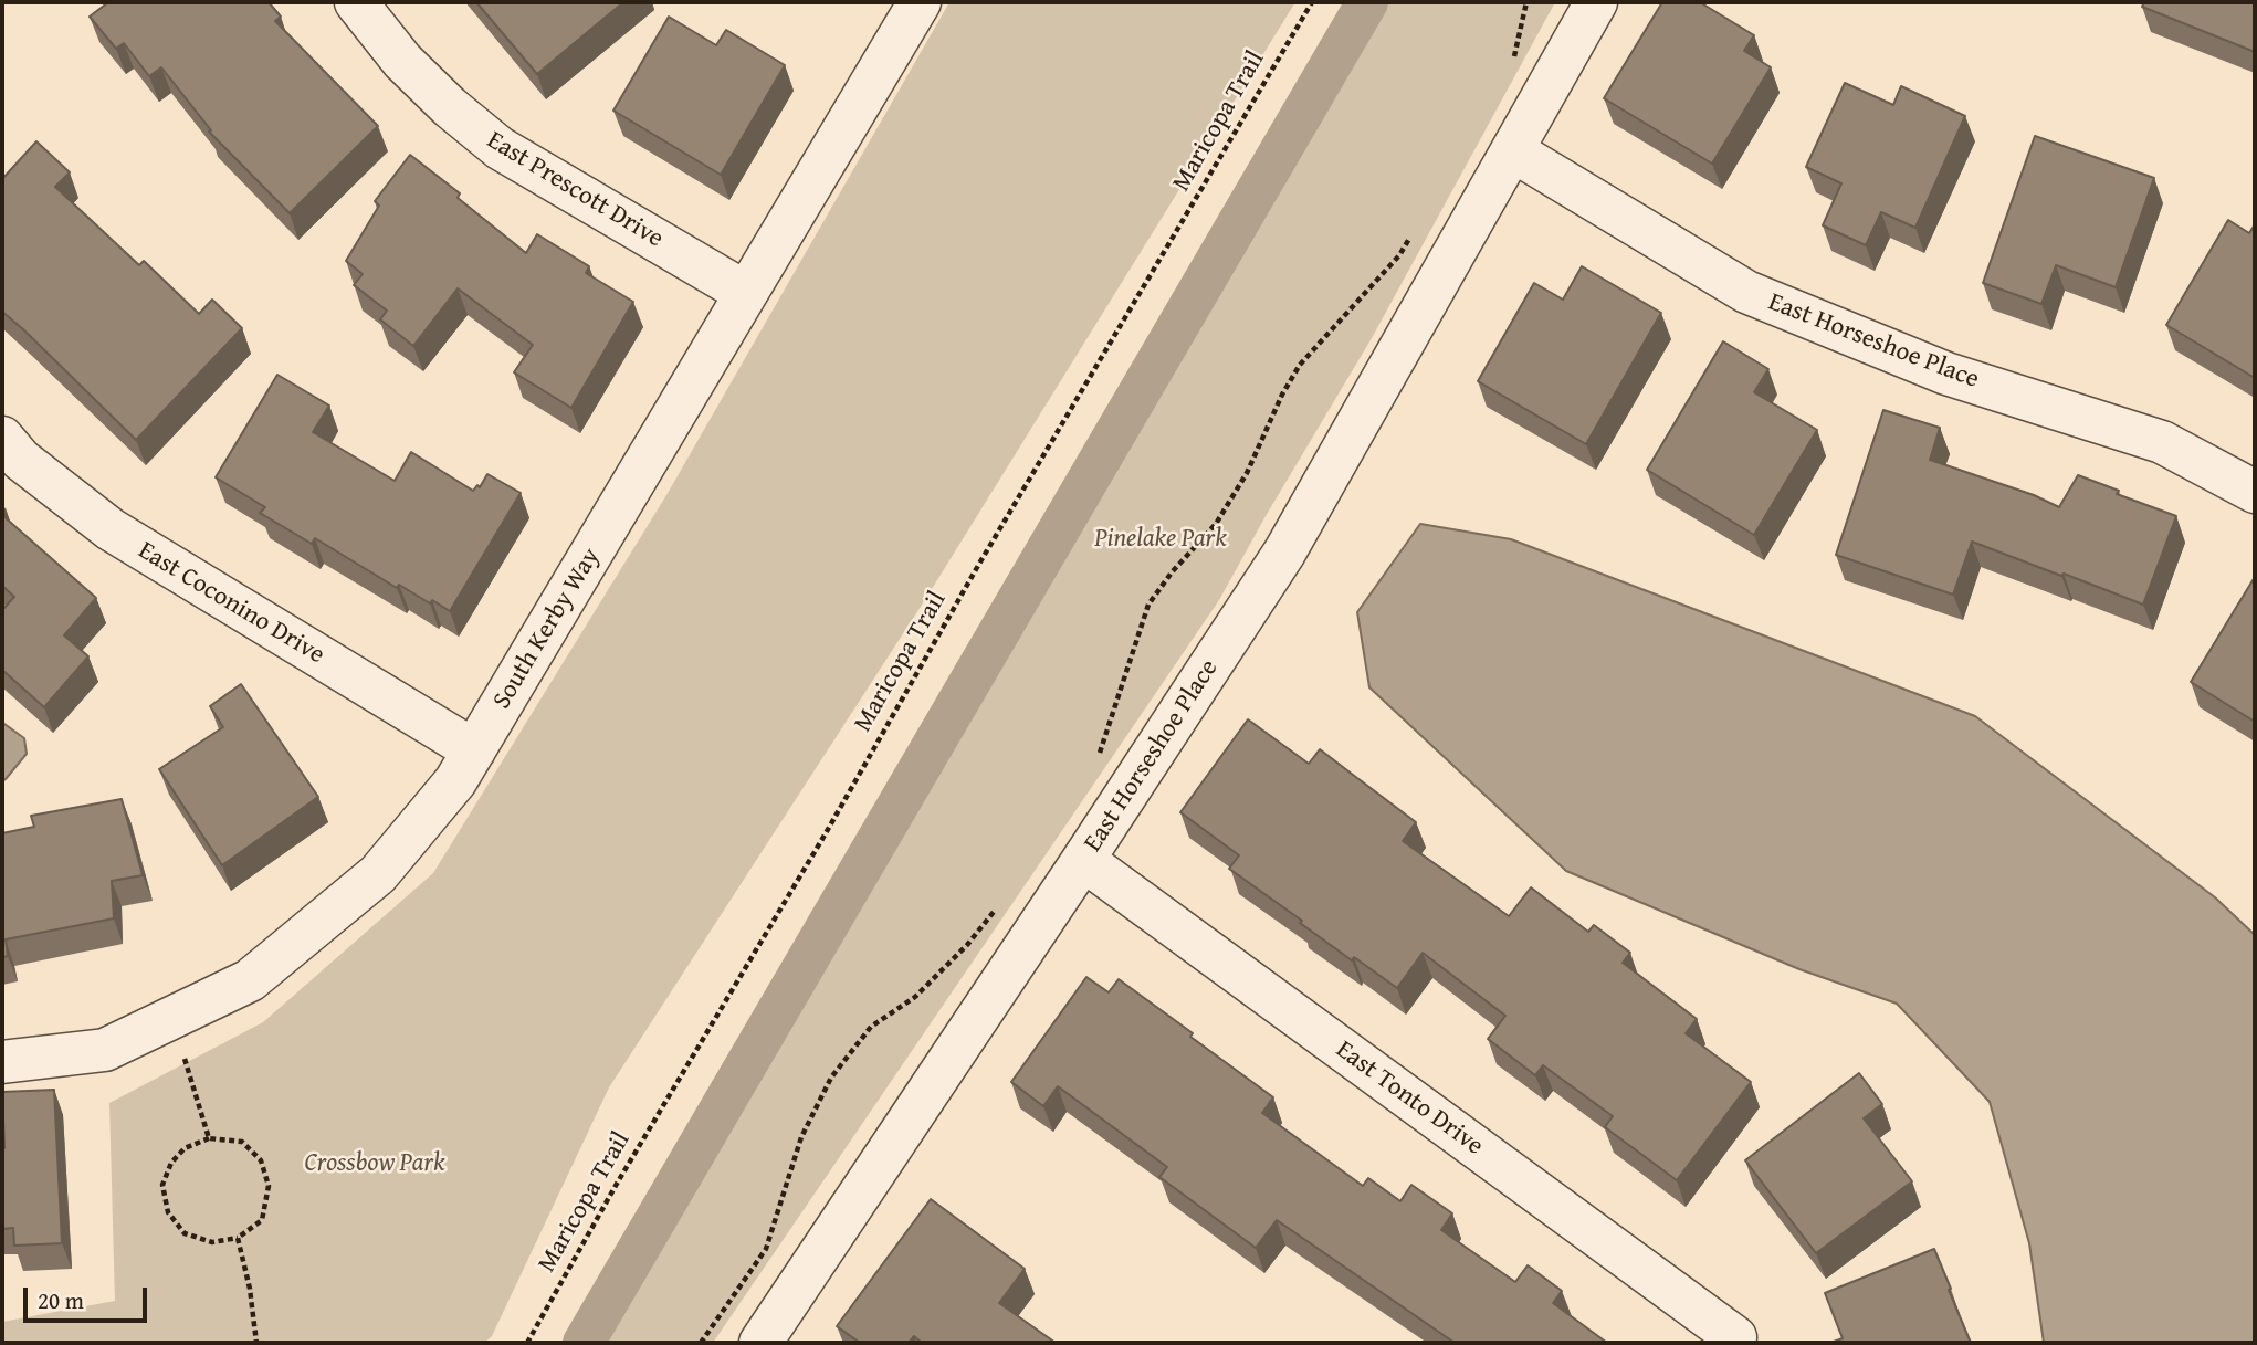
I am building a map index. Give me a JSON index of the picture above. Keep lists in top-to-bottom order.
{
  "streets": {
    "street": [
      "East Prescott Drive",
      "East Horseshoe Place",
      "East Coconino Drive",
      "South Kerby Way",
      "East Tonto Drive"
    ],
    "path": ["Maricopa Trail"]
  },
  "crossings": [
    ["East Prescott Drive", "South Kerby Way"],
    ["East Horseshoe Place", "East Tonto Drive"],
    ["East Coconino Drive", "South Kerby Way"]
  ],
  "parks": ["Pinelake Park", "Crossbow Park"],
  "scale_bar": "20 m"
}
